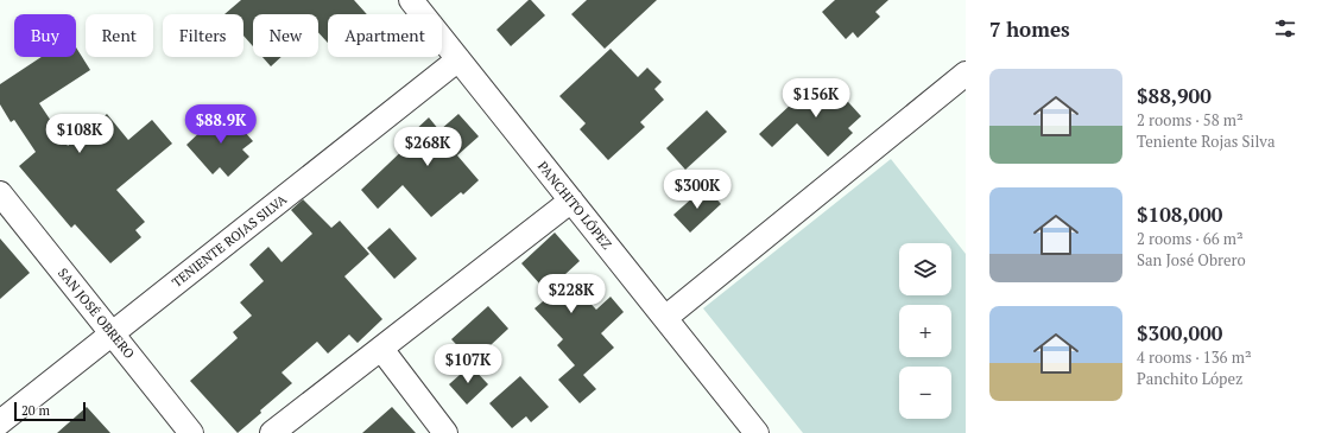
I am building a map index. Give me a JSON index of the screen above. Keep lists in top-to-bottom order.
{
  "streets": {
    "street": ["PANCHITO LÓPEZ", "TENIENTE ROJAS SILVA", "SAN JOSÉ OBRERO"]
  },
  "crossings": [
    ["PANCHITO LÓPEZ", "TENIENTE ROJAS SILVA"],
    ["TENIENTE ROJAS SILVA", "SAN JOSÉ OBRERO"]
  ],
  "scale_bar": "20 m",
  "page": {
    "heading": "7 homes",
    "chip": [
      "Buy",
      "Rent",
      "Filters",
      "New",
      "Apartment"
    ],
    "list": [
      {
        "name": "$88,900",
        "note": "2 rooms · 58 m² · Teniente Rojas Silva"
      },
      {
        "name": "$108,000",
        "note": "2 rooms · 66 m² · San José Obrero"
      },
      {
        "name": "$300,000",
        "note": "4 rooms · 136 m² · Panchito López"
      }
    ],
    "price": [
      "$156K",
      "$88.9K",
      "$108K",
      "$268K",
      "$300K",
      "$228K",
      "$107K"
    ],
    "map_buttons": ["+", "−"],
    "scale": "20 m"
  }
}
